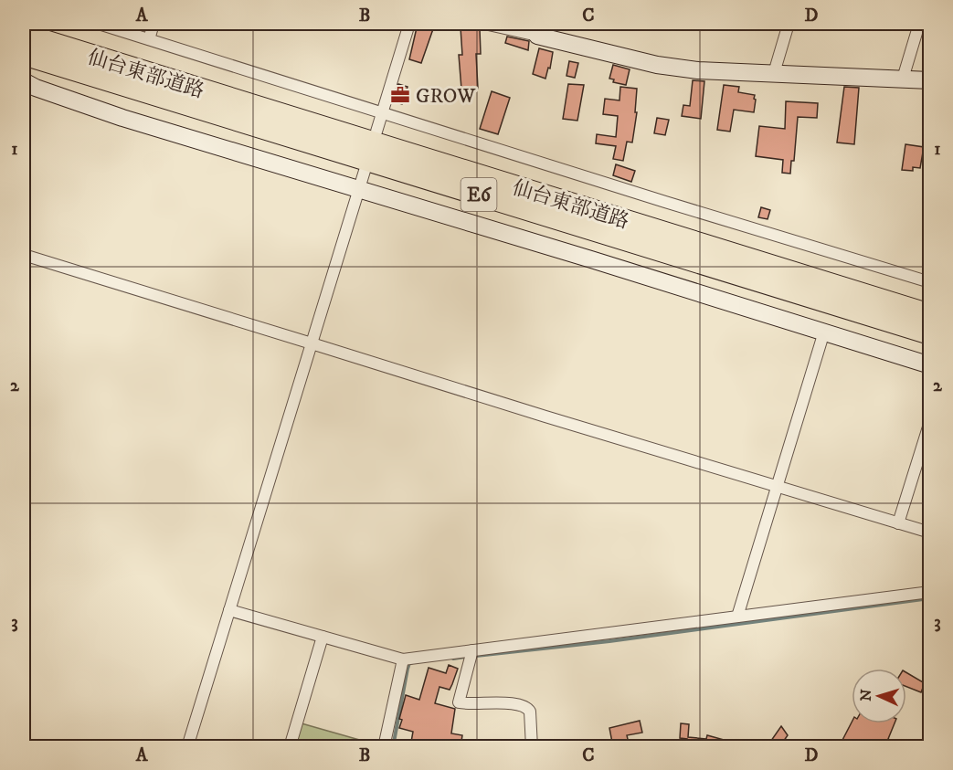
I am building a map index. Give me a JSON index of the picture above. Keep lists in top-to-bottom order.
{
  "streets": {
    "highway": ["仙台東部道路", "E6"]
  },
  "places": {
    "office": ["GROW"]
  },
  "north": "left",
  "grid": {
    "columns": [
      "A",
      "B",
      "C",
      "D"
    ],
    "rows": ["1", "2", "3"]
  }
}
